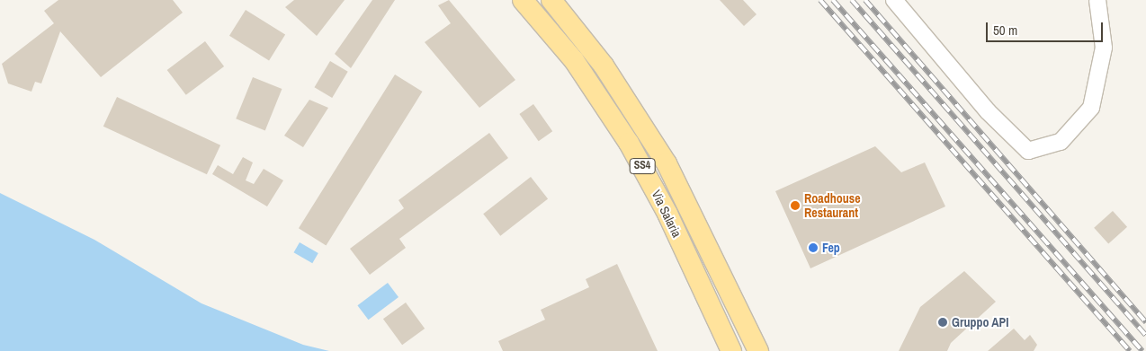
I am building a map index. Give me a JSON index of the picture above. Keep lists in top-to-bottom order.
{
  "streets": {
    "main road": ["SS4", "Via Salaria"]
  },
  "places": ["Roadhouse Restaurant", "Fep", "Gruppo API"],
  "scale_bar": "50 m"
}
